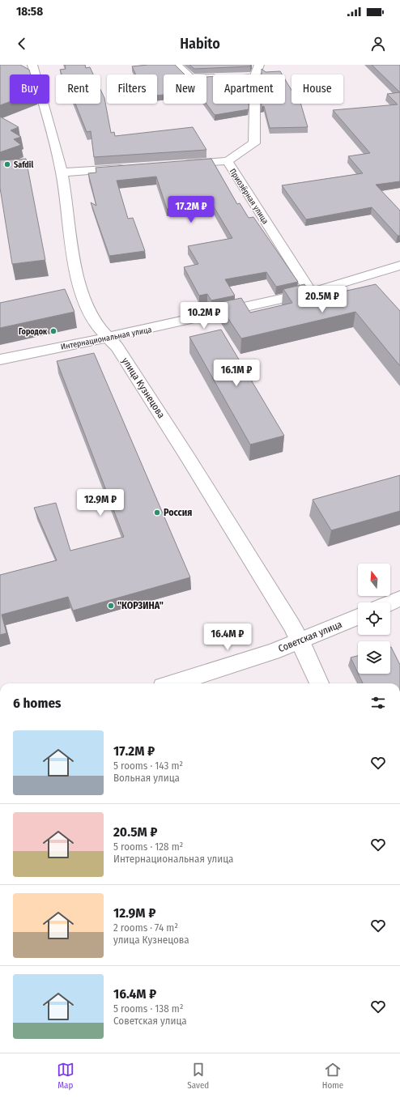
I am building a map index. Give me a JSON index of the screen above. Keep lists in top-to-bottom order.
{
  "streets": {
    "street": [
      "Приозёрная улица",
      "Интернациональная улица",
      "улица Кузнецова",
      "Советская улица"
    ]
  },
  "crossings": [
    ["Приозёрная улица", "Интернациональная улица"],
    ["Интернациональная улица", "улица Кузнецова"],
    ["улица Кузнецова", "Советская улица"]
  ],
  "places": [
    "Safdil",
    "Городок",
    "Россия",
    "\"КОРЗИНА\""
  ],
  "north": "top",
  "page": {
    "status": "18:58",
    "header": "Habito",
    "chip": [
      "Buy",
      "Rent",
      "Filters",
      "New",
      "Apartment",
      "House"
    ],
    "price": [
      "17.2M ₽",
      "20.5M ₽",
      "10.2M ₽",
      "16.1M ₽",
      "12.9M ₽",
      "16.4M ₽"
    ],
    "heading": "6 homes",
    "list": [
      {
        "name": "17.2M ₽",
        "note": "5 rooms · 143 m² · Вольная улица"
      },
      {
        "name": "20.5M ₽",
        "note": "5 rooms · 128 m² · Интернациональная улица"
      },
      {
        "name": "12.9M ₽",
        "note": "2 rooms · 74 m² · улица Кузнецова"
      },
      {
        "name": "16.4M ₽",
        "note": "5 rooms · 138 m² · Советская улица"
      }
    ],
    "tabs": ["Map", "Saved", "Home"]
  }
}
